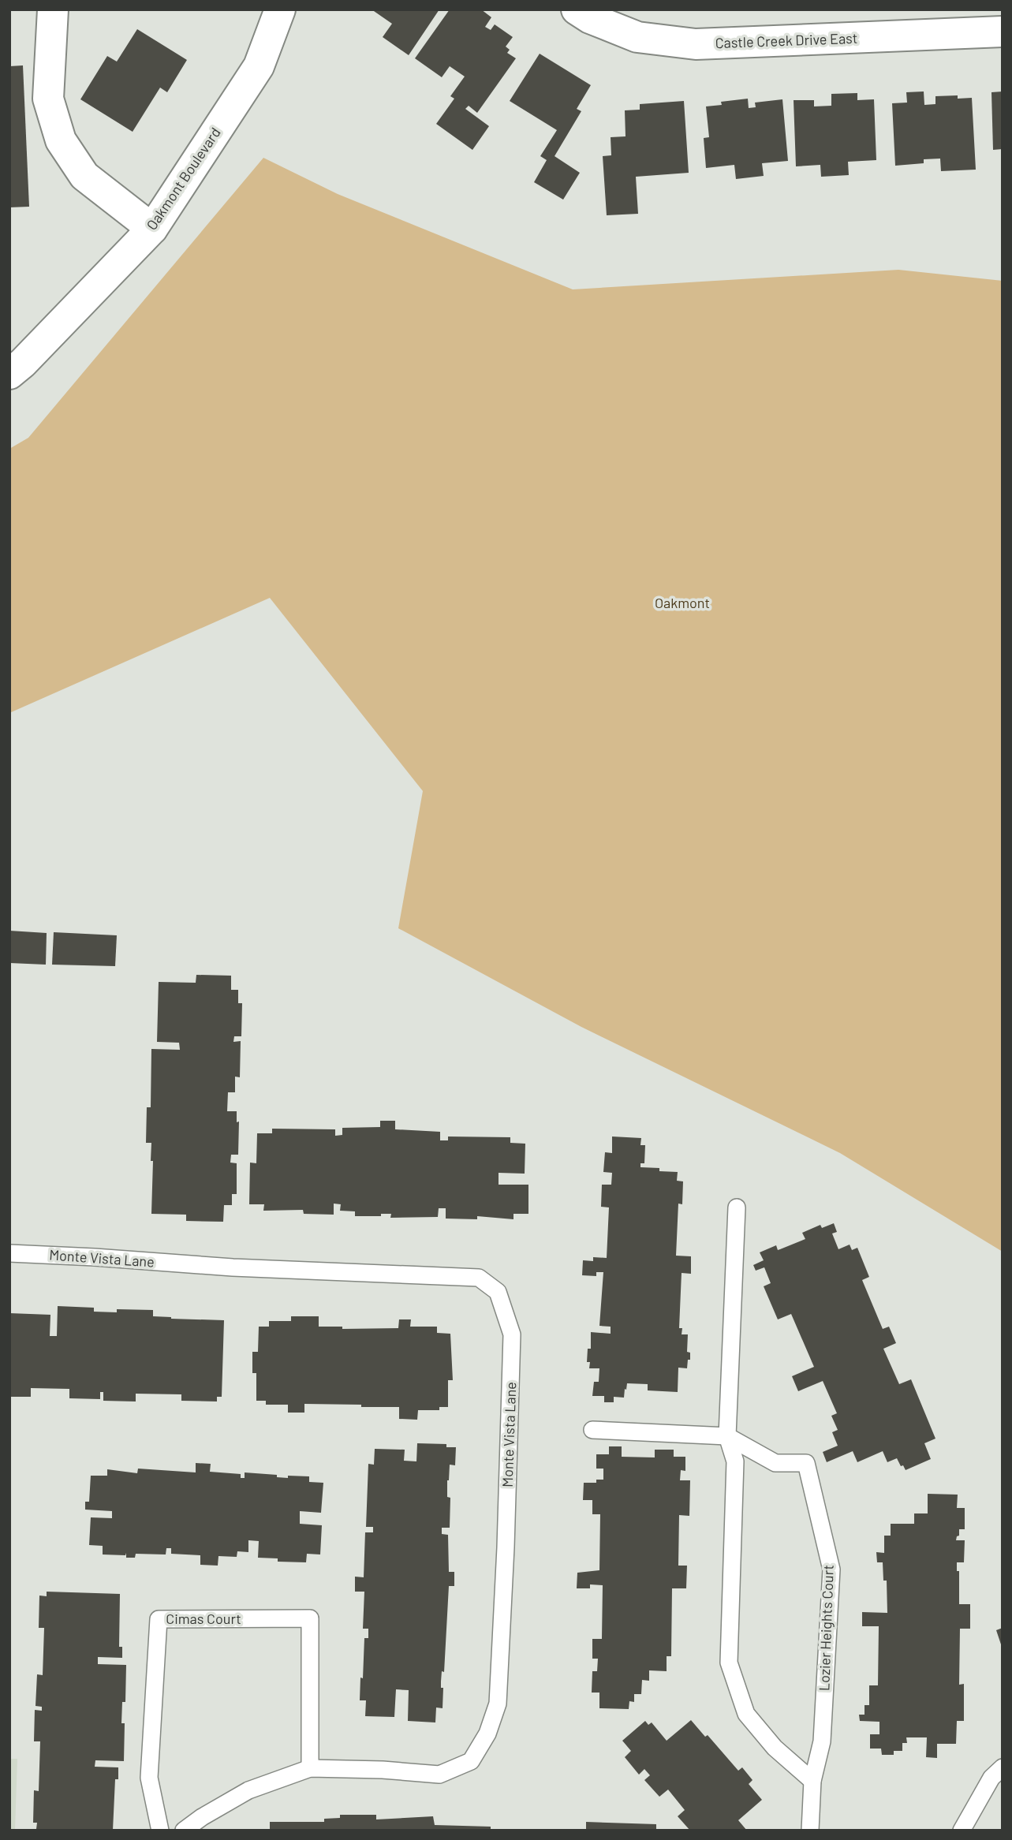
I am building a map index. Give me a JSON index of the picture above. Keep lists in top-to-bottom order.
{
  "streets": {
    "street": ["Castle Creek Drive East", "Oakmont Boulevard"],
    "lane": ["Monte Vista Lane", "Cimas Court", "Lozier Heights Court"]
  },
  "crossings": [
    ["Monte Vista Lane", "Cimas Court"]
  ],
  "parks": ["Oakmont"]
}
